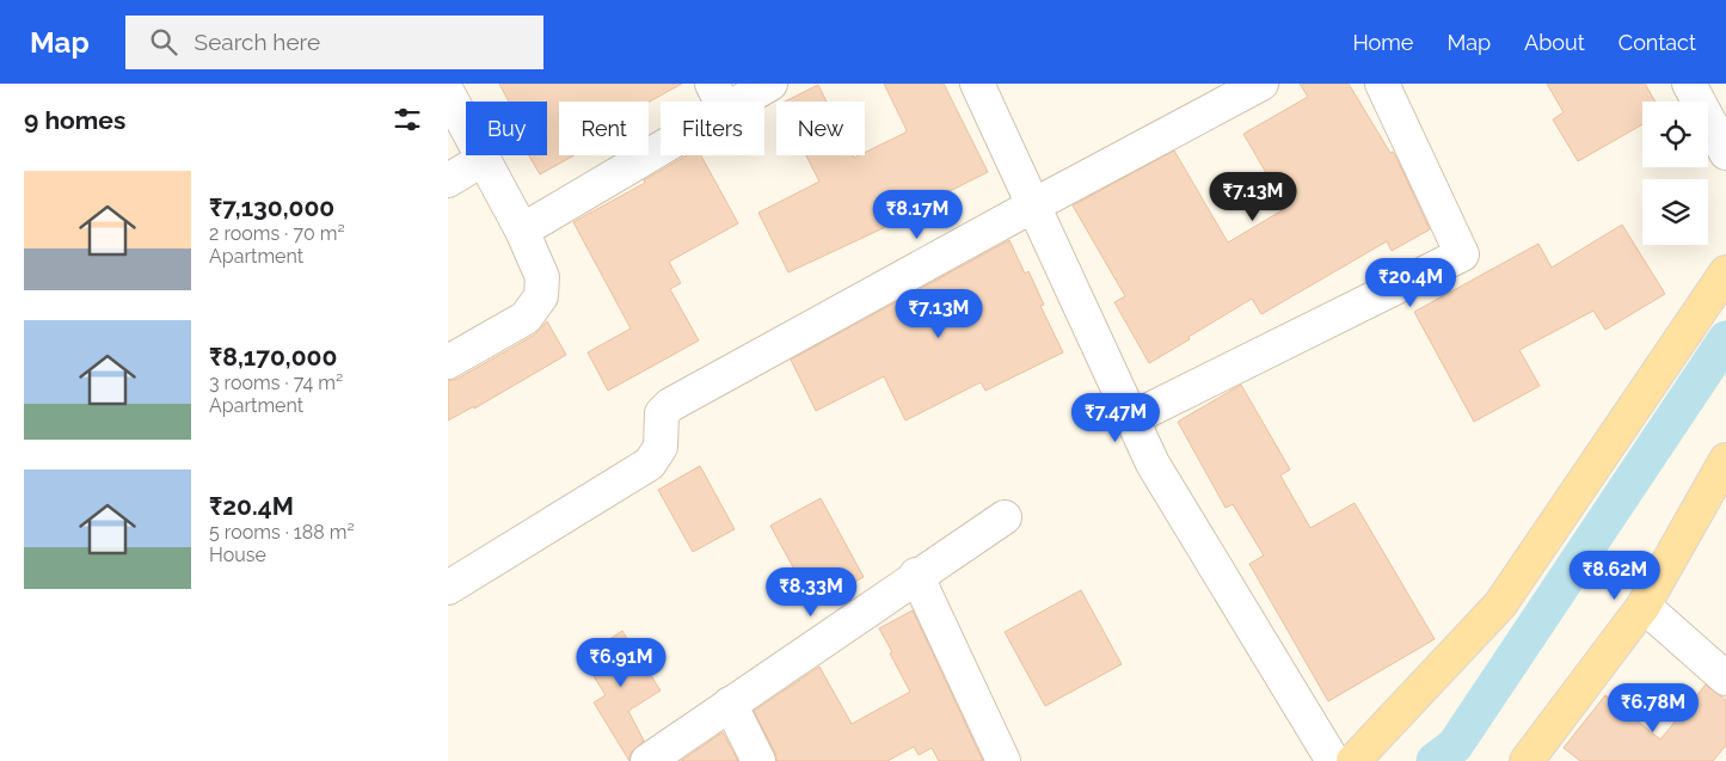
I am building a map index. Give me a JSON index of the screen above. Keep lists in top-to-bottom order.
{
  "page": {
    "header": "Map",
    "search": "Search here",
    "nav": [
      "Home",
      "Map",
      "About",
      "Contact"
    ],
    "heading": "9 homes",
    "chip": [
      "Buy",
      "Rent",
      "Filters",
      "New"
    ],
    "list": [
      {
        "name": "₹7,130,000",
        "note": "2 rooms · 70 m² · Apartment"
      },
      {
        "name": "₹8,170,000",
        "note": "3 rooms · 74 m² · Apartment"
      },
      {
        "name": "₹20.4M",
        "note": "5 rooms · 188 m² · House"
      }
    ],
    "price": [
      "₹7.13M",
      "₹8.17M",
      "₹20.4M",
      "₹7.13M",
      "₹7.47M",
      "₹8.62M",
      "₹8.33M",
      "₹6.91M",
      "₹6.78M"
    ]
  }
}
